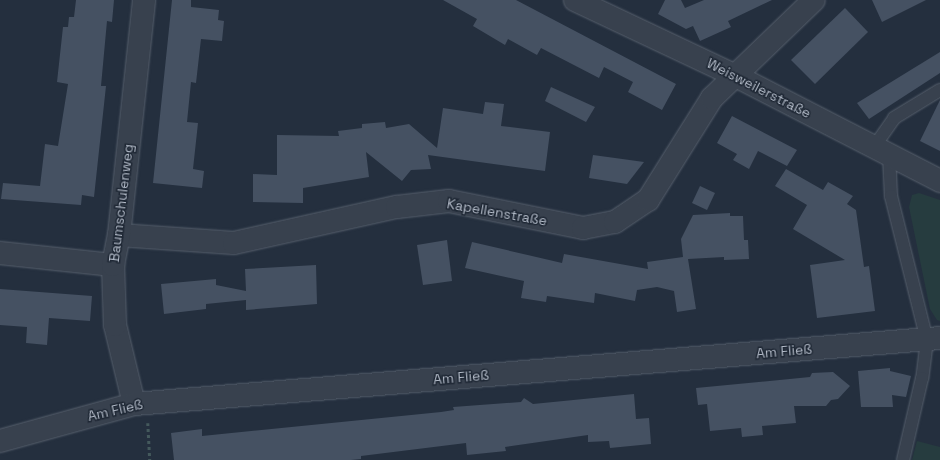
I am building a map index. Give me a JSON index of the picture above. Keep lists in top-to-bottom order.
{
  "streets": {
    "street": [
      "Weisweilerstraße",
      "Baumschulenweg",
      "Kapellenstraße",
      "Am Fließ"
    ]
  },
  "crossings": [
    ["Weisweilerstraße", "Kapellenstraße"],
    ["Baumschulenweg", "Kapellenstraße"],
    ["Baumschulenweg", "Am Fließ"]
  ]
}
